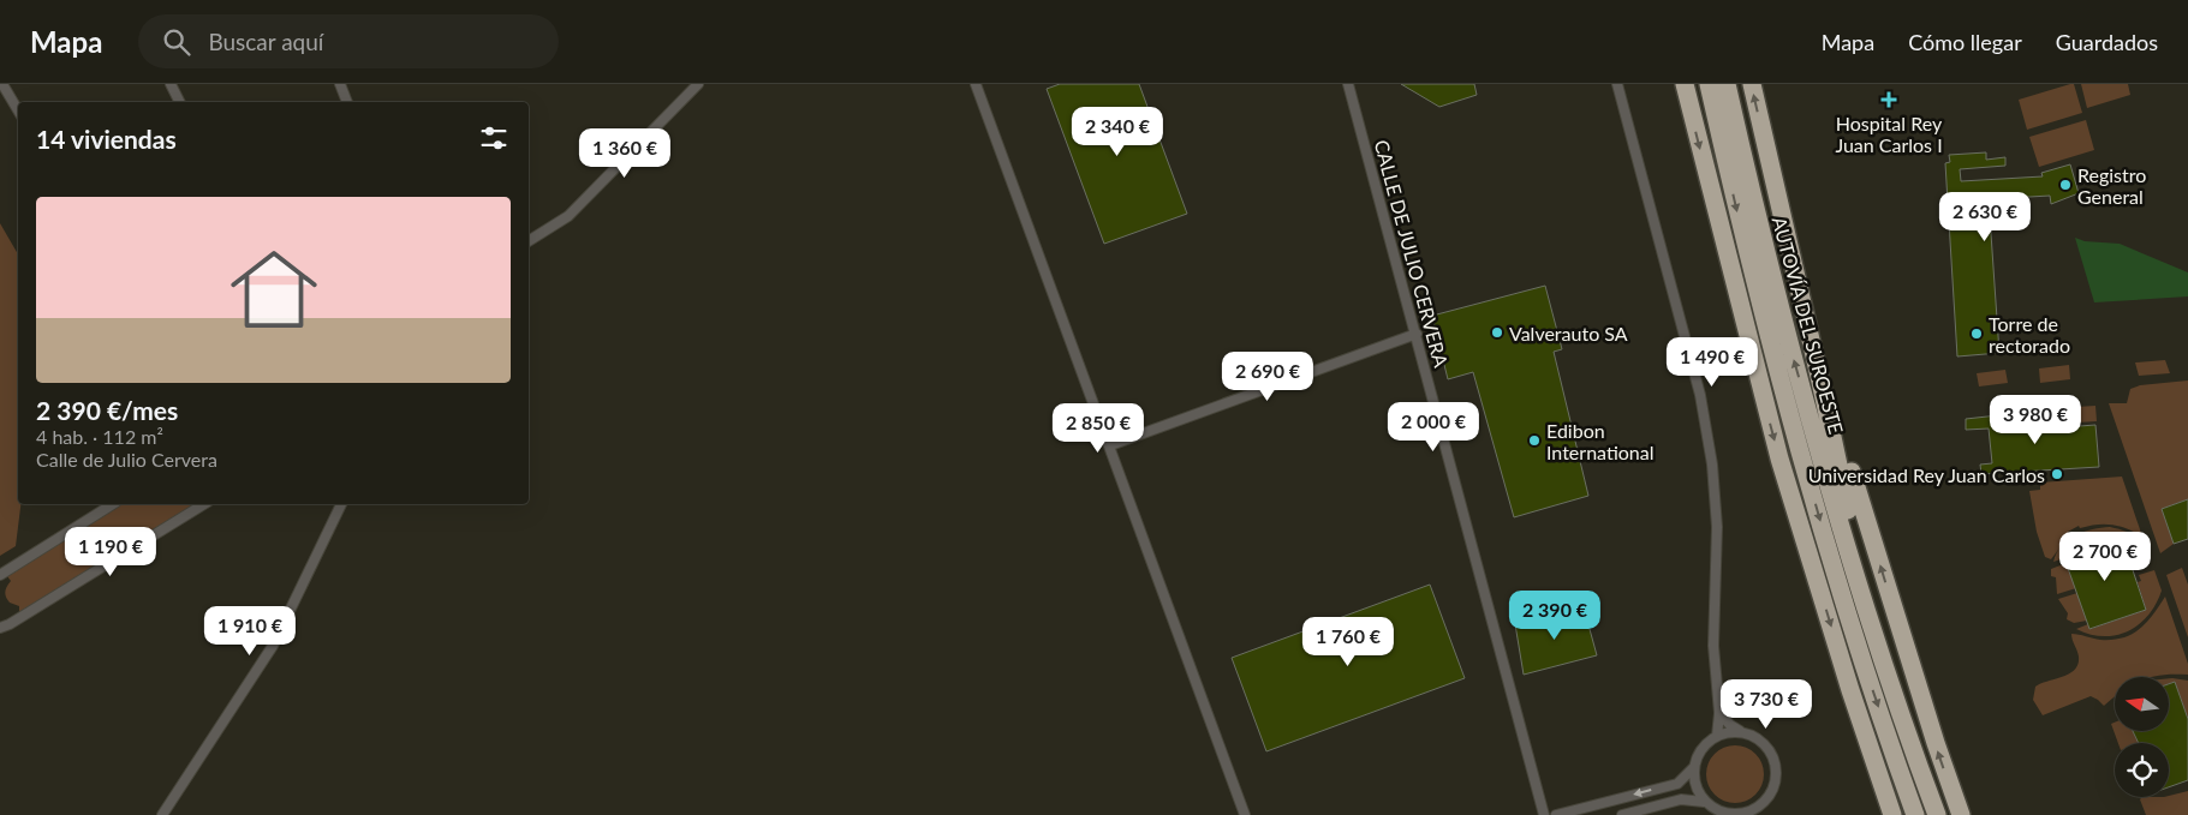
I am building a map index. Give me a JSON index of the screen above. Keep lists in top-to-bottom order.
{
  "streets": {
    "highway": ["AUTOVÍA DEL SUROESTE"],
    "street": ["CALLE DE JULIO CERVERA"]
  },
  "places": {
    "health": ["Hospital Rey Juan Carlos I"],
    "other": [
      "Registro General",
      "Valverauto SA",
      "Torre de rectorado",
      "Edibon International",
      "Universidad Rey Juan Carlos"
    ]
  },
  "north": "left",
  "page": {
    "header": "Mapa",
    "search": "Buscar aquí",
    "nav": ["Mapa", "Cómo llegar", "Guardados"],
    "heading": "14 viviendas",
    "price": [
      "2 340 €",
      "1 360 €",
      "2 630 €",
      "1 490 €",
      "2 690 €",
      "3 980 €",
      "2 000 €",
      "2 850 €",
      "1 190 €",
      "2 700 €",
      "2 390 €",
      "1 910 €",
      "1 760 €",
      "3 730 €"
    ],
    "list": [
      {
        "name": "2 390 €/mes",
        "note": "4 hab. · 112 m² · Calle de Julio Cervera"
      }
    ]
  }
}
